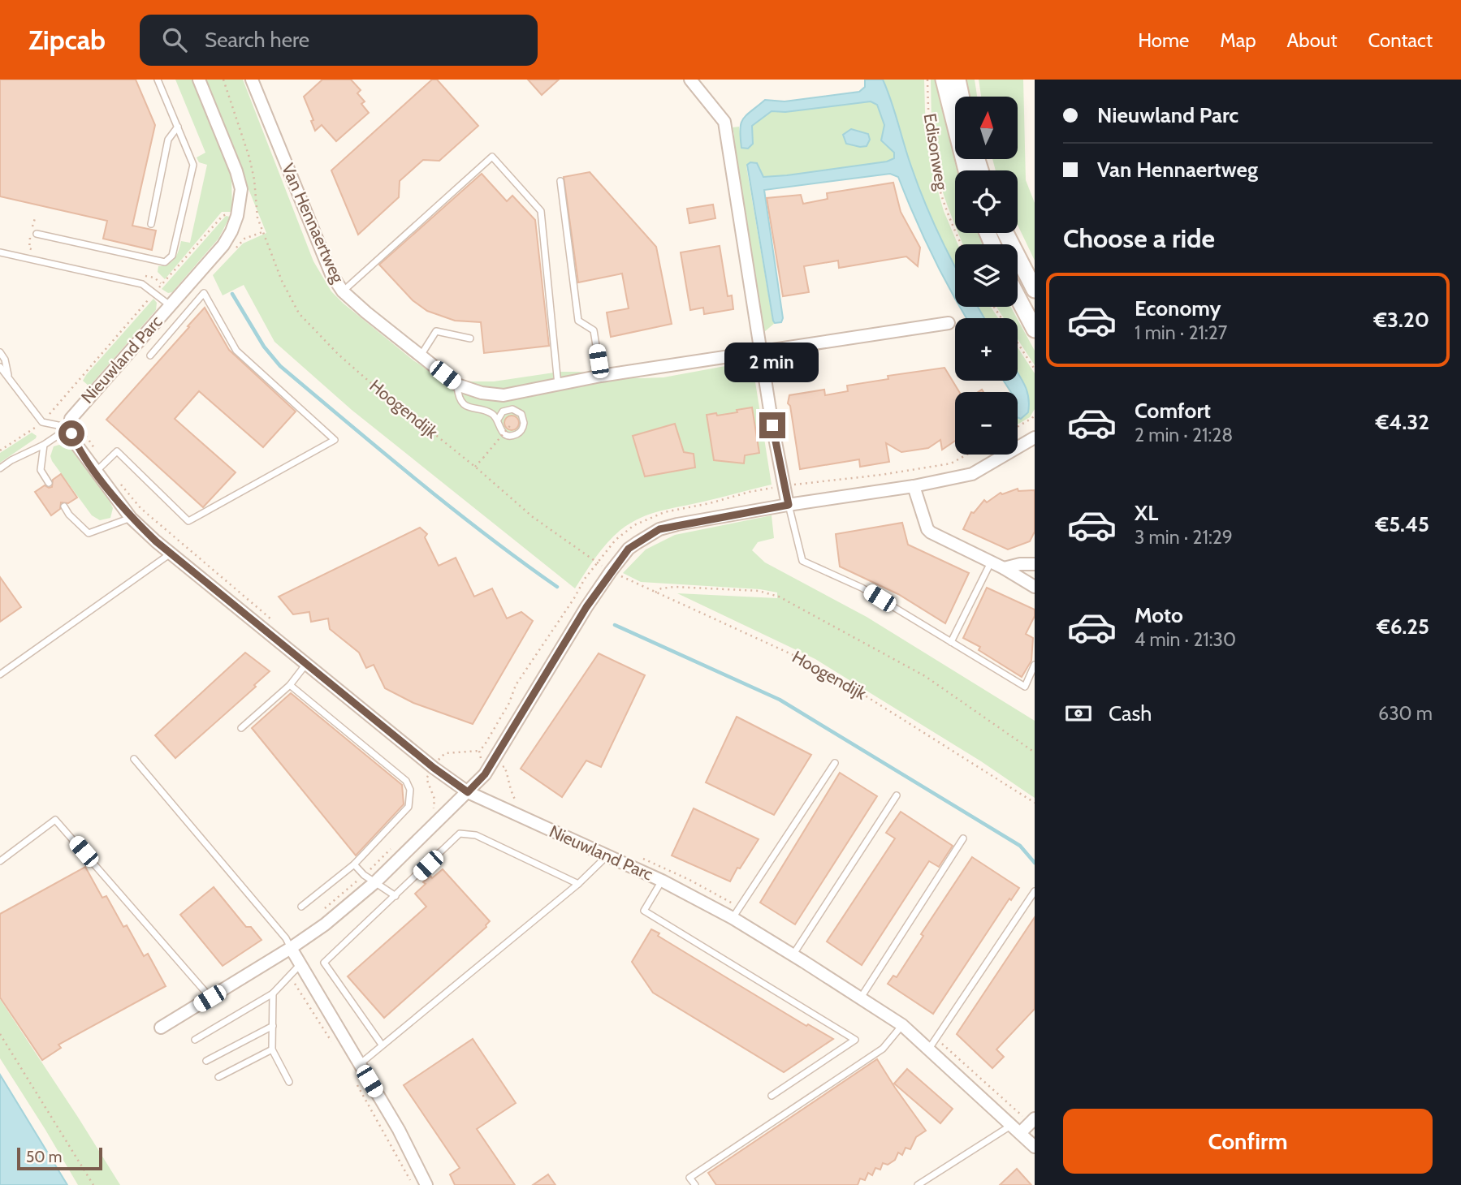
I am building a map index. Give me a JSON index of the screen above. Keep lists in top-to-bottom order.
{
  "streets": {
    "main road": ["Edisonweg"],
    "street": ["Van Hennaertweg", "Nieuwland Parc"],
    "path": ["Hoogendijk"]
  },
  "scale_bar": "50 m",
  "north": "top",
  "page": {
    "header": "Zipcab",
    "search": "Search here",
    "nav": [
      "Home",
      "Map",
      "About",
      "Contact"
    ],
    "banner": ["Nieuwland Parc", "Van Hennaertweg"],
    "map_buttons": ["+", "−"],
    "heading": "Choose a ride",
    "list": [
      {
        "name": "Economy",
        "note": "1 min · 21:27",
        "value": "€3.20"
      },
      {
        "name": "Comfort",
        "note": "2 min · 21:28",
        "value": "€4.32"
      },
      {
        "name": "XL",
        "note": "3 min · 21:29",
        "value": "€5.45"
      },
      {
        "name": "Moto",
        "note": "4 min · 21:30",
        "value": "€6.25"
      }
    ],
    "bubble": "2 min",
    "pay": ["Cash", "630 m"],
    "buttons": "Confirm",
    "scale": "50 m"
  }
}
